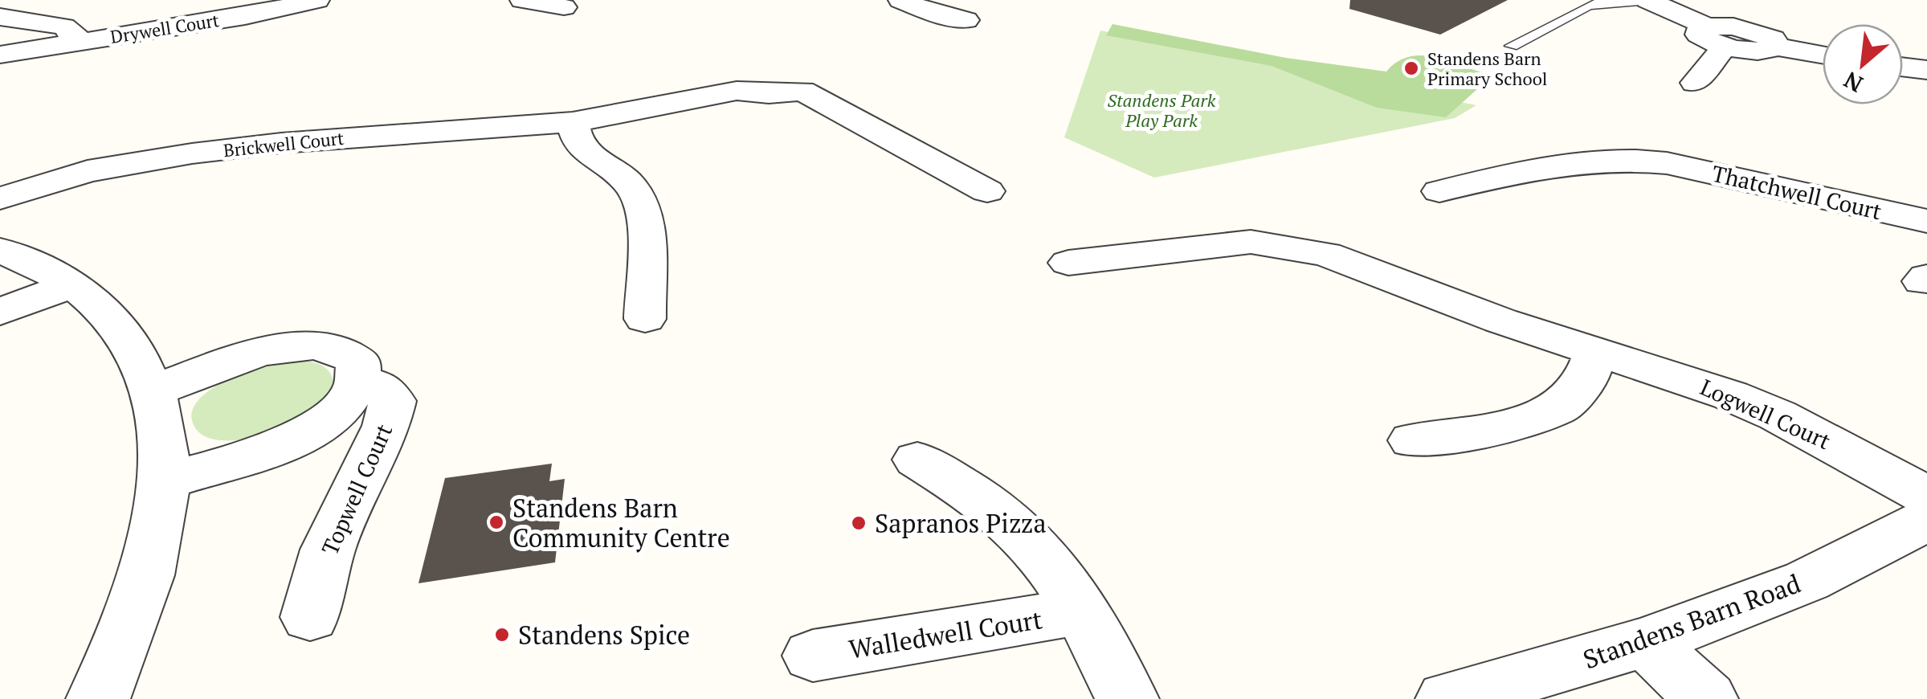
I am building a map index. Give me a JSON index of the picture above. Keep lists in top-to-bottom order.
{
  "streets": {
    "street": [
      "Drywell Court",
      "Brickwell Court",
      "Thatchwell Court",
      "Logwell Court",
      "Topwell Court",
      "Standens Barn Road",
      "Walledwell Court"
    ]
  },
  "parks": ["Standens Park Play Park"],
  "places": [
    "Standens Barn Primary School",
    "Standens Barn Community Centre",
    "Sapranos Pizza",
    "Standens Spice"
  ],
  "north": "bottom left"
}
